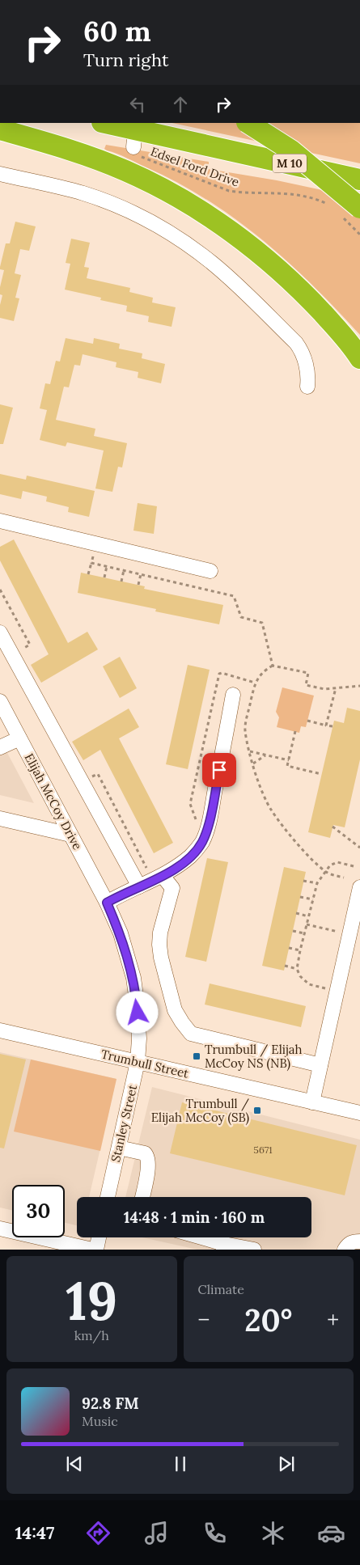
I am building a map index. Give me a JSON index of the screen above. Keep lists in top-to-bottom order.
{
  "streets": {
    "highway": ["M 10"],
    "street": ["Elijah McCoy Drive", "Trumbull Street", "Stanley Street"],
    "path": ["Edsel Ford Drive"]
  },
  "crossings": [
    ["M 10", "Edsel Ford Drive"],
    ["Elijah McCoy Drive", "Stanley Street"],
    ["Trumbull Street", "Stanley Street"]
  ],
  "places": {
    "transit": ["Trumbull / Elijah McCoy NS (NB)", "Trumbull / Elijah McCoy (SB)"]
  },
  "house_numbers": ["5671"],
  "page": {
    "turn": ["60 m", "Turn right"],
    "limit": "30",
    "trip": "14:48 · 1 min · 160 m",
    "tile": [
      ["19", "km/h"],
      "Climate"
    ],
    "heat": ["−", "20°", "+"],
    "song": ["92.8 FM", "Music"],
    "tabs": "14:47"
  }
}
